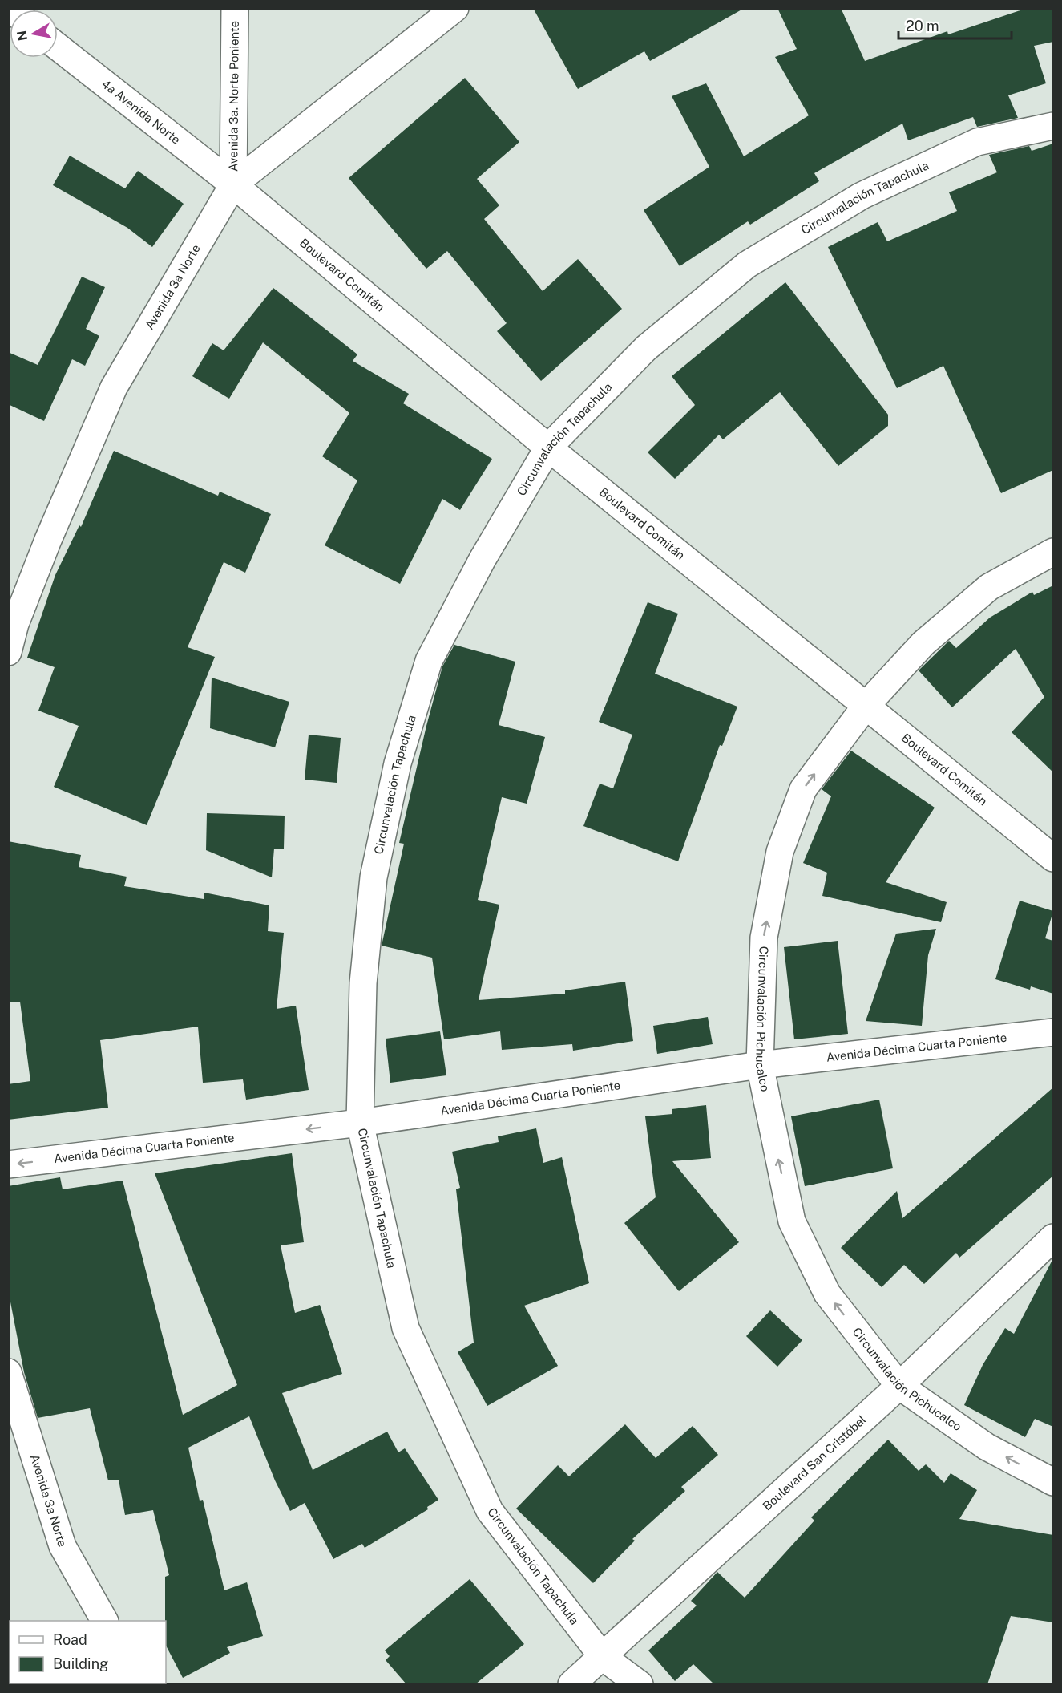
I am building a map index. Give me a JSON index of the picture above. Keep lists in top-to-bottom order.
{
  "streets": {
    "street": [
      "Avenida 3a. Norte Poniente",
      "4a Avenida Norte",
      "Circunvalación Tapachula",
      "Boulevard Comitán",
      "Avenida 3a Norte",
      "Circunvalación Pichucalco",
      "Avenida Décima Cuarta Poniente",
      "Boulevard San Cristóbal"
    ]
  },
  "crossings": [
    ["Avenida 3a. Norte Poniente", "4a Avenida Norte"],
    ["Avenida 3a. Norte Poniente", "Boulevard Comitán"],
    ["Avenida 3a. Norte Poniente", "Avenida 3a Norte"],
    ["4a Avenida Norte", "Boulevard Comitán"],
    ["4a Avenida Norte", "Avenida 3a Norte"],
    ["Circunvalación Tapachula", "Boulevard Comitán"],
    ["Circunvalación Tapachula", "Avenida Décima Cuarta Poniente"],
    ["Circunvalación Tapachula", "Boulevard San Cristóbal"],
    ["Boulevard Comitán", "Avenida 3a Norte"],
    ["Boulevard Comitán", "Circunvalación Pichucalco"],
    ["Circunvalación Pichucalco", "Avenida Décima Cuarta Poniente"],
    ["Circunvalación Pichucalco", "Boulevard San Cristóbal"]
  ],
  "one_way": ["Circunvalación Pichucalco"],
  "legend": ["Road", "Building"],
  "scale_bar": "20 m",
  "north": "left"
}
